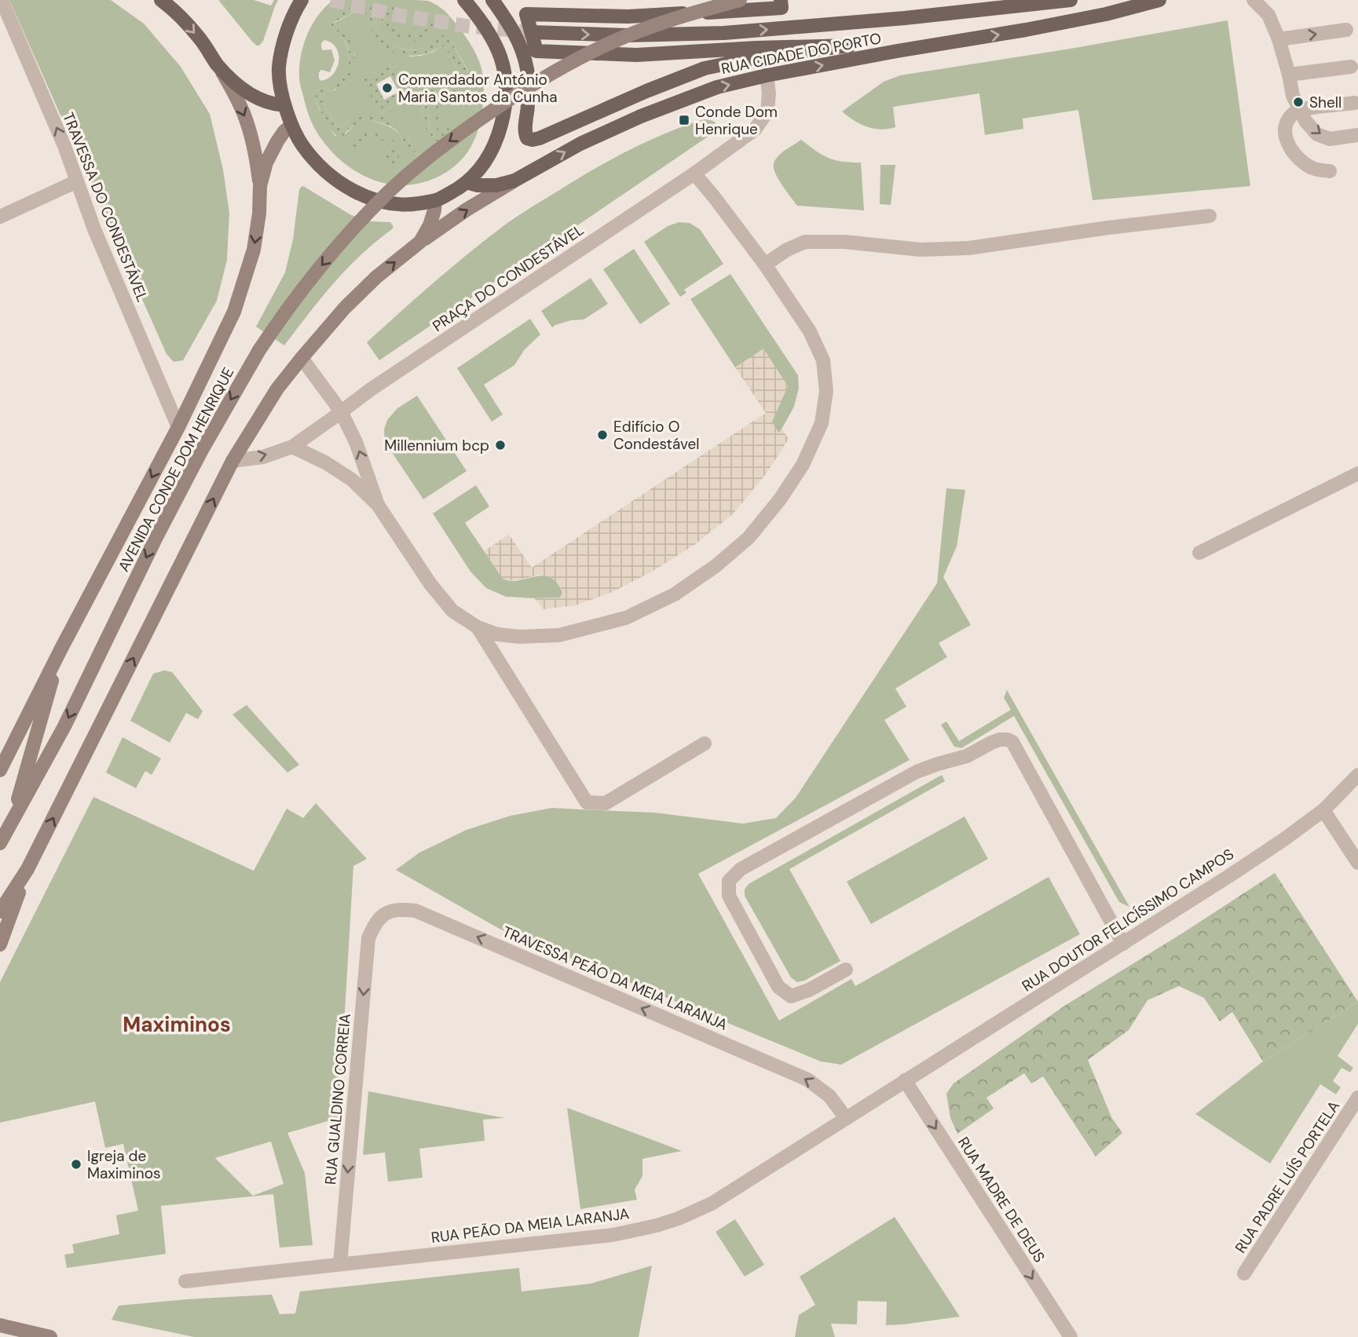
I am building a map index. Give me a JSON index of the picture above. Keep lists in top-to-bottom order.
{
  "streets": {
    "main road": ["RUA CIDADE DO PORTO", "AVENIDA CONDE DOM HENRIQUE"],
    "street": [
      "TRAVESSA DO CONDESTÁVEL",
      "PRAÇA DO CONDESTÁVEL",
      "RUA DOUTOR FELICÍSSIMO CAMPOS",
      "TRAVESSA PEÃO DA MEIA LARANJA",
      "RUA GUALDINO CORREIA",
      "RUA PADRE LUÍS PORTELA",
      "RUA MADRE DE DEUS",
      "RUA PEÃO DA MEIA LARANJA"
    ]
  },
  "crossings": [
    ["RUA CIDADE DO PORTO", "PRAÇA DO CONDESTÁVEL"],
    ["TRAVESSA DO CONDESTÁVEL", "AVENIDA CONDE DOM HENRIQUE"],
    ["RUA DOUTOR FELICÍSSIMO CAMPOS", "RUA MADRE DE DEUS"],
    ["RUA DOUTOR FELICÍSSIMO CAMPOS", "RUA PEÃO DA MEIA LARANJA"],
    ["TRAVESSA PEÃO DA MEIA LARANJA", "RUA GUALDINO CORREIA"],
    ["TRAVESSA PEÃO DA MEIA LARANJA", "RUA PEÃO DA MEIA LARANJA"],
    ["RUA GUALDINO CORREIA", "RUA PEÃO DA MEIA LARANJA"],
    ["RUA MADRE DE DEUS", "RUA PEÃO DA MEIA LARANJA"]
  ],
  "one_way": [
    "RUA CIDADE DO PORTO",
    "TRAVESSA DO CONDESTÁVEL",
    "TRAVESSA PEÃO DA MEIA LARANJA",
    "RUA GUALDINO CORREIA",
    "RUA MADRE DE DEUS"
  ],
  "districts": ["Maximinos"],
  "places": {
    "other": [
      "Comendador António Maria Santos da Cunha",
      "Shell",
      "Edifício O Condestável",
      "Millennium bcp",
      "Igreja de Maximinos"
    ],
    "transit": ["Conde Dom Henrique"]
  }
}
